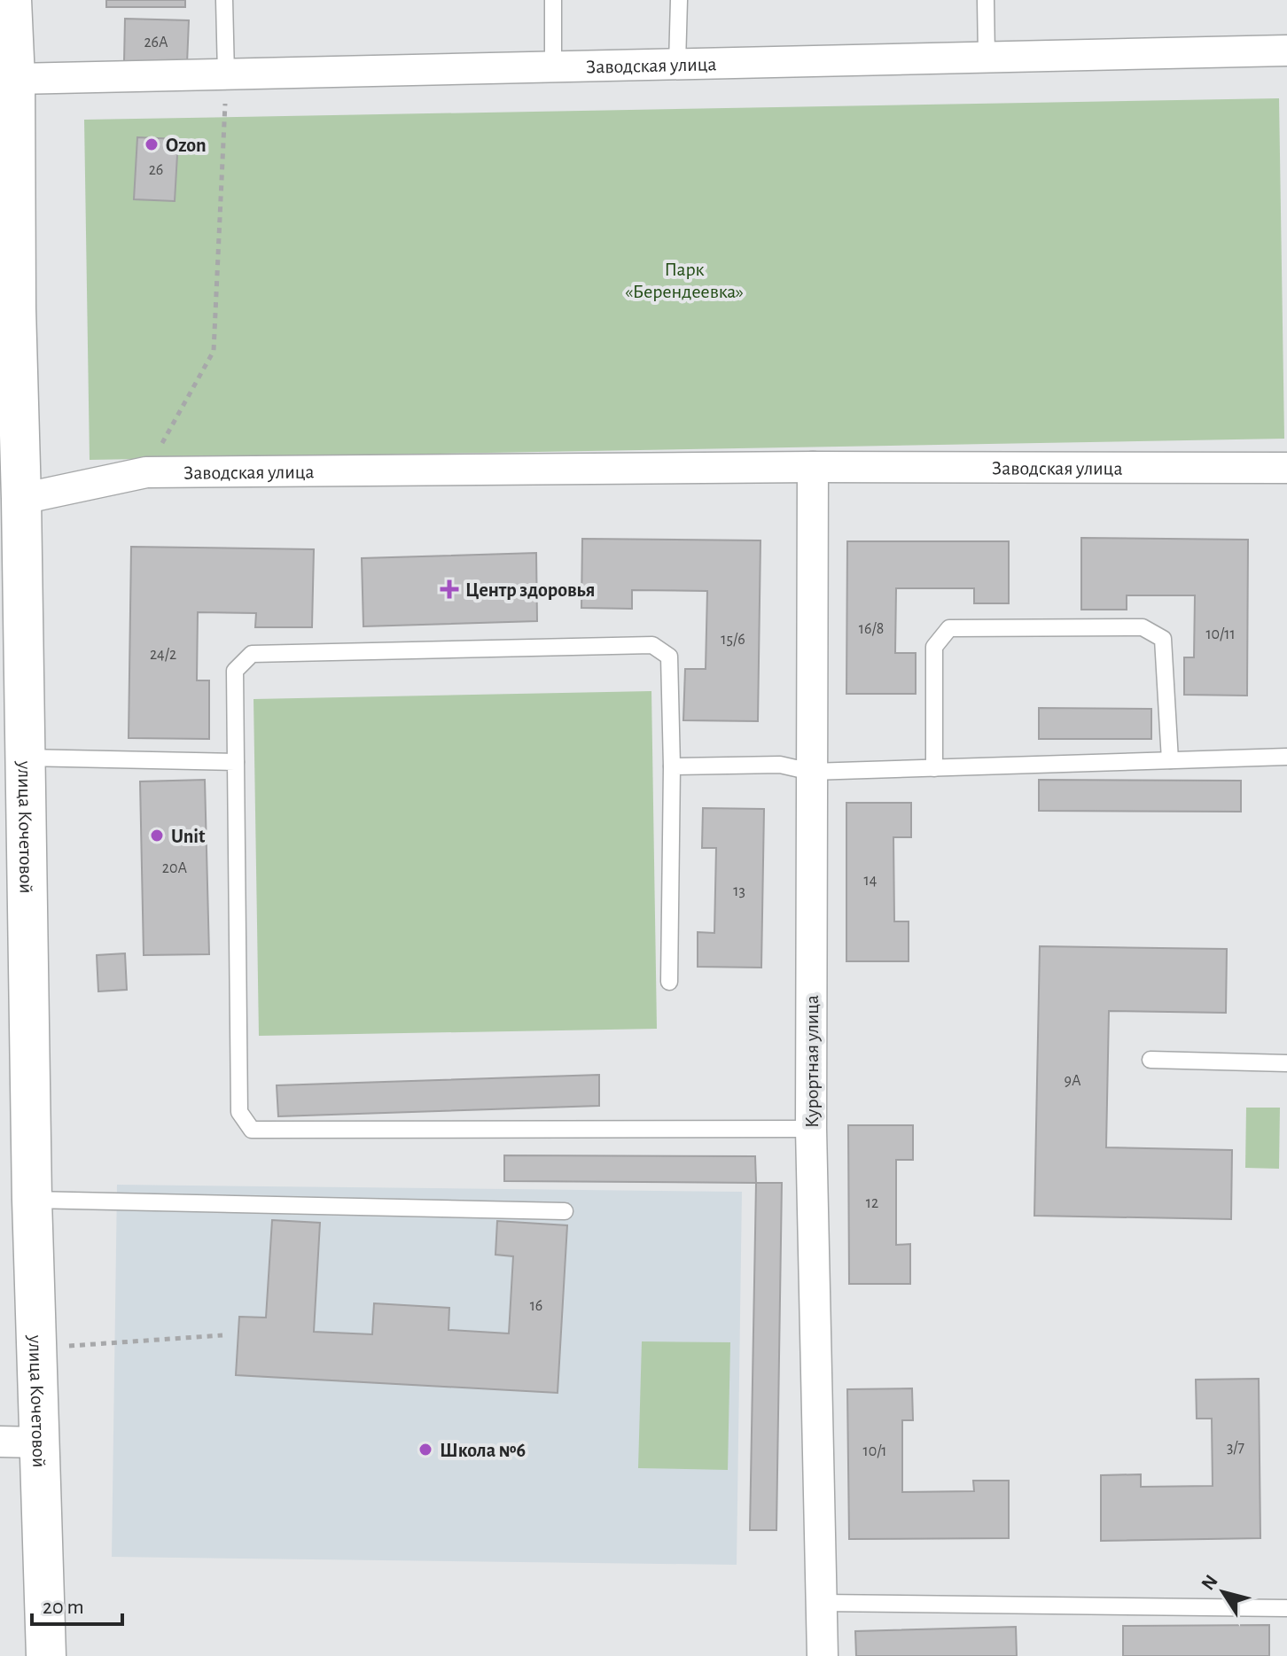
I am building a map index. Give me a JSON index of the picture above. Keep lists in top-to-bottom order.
{
  "streets": {
    "main road": ["улица Кочетовой"],
    "street": ["Заводская улица", "Курортная улица"]
  },
  "crossings": [
    ["Заводская улица", "улица Кочетовой"],
    ["Заводская улица", "Курортная улица"]
  ],
  "parks": ["Парк «Берендеевка»"],
  "places": {
    "other": ["Ozon", "Unit", "Школа №6"],
    "health": ["Центр здоровья"]
  },
  "house_numbers": [
    "26А",
    "26",
    "16/8",
    "10/11",
    "15/6",
    "24/2",
    "20А",
    "14",
    "13",
    "9А",
    "12",
    "16",
    "3/7",
    "10/1"
  ],
  "scale_bar": "20 m",
  "north": "top left"
}
